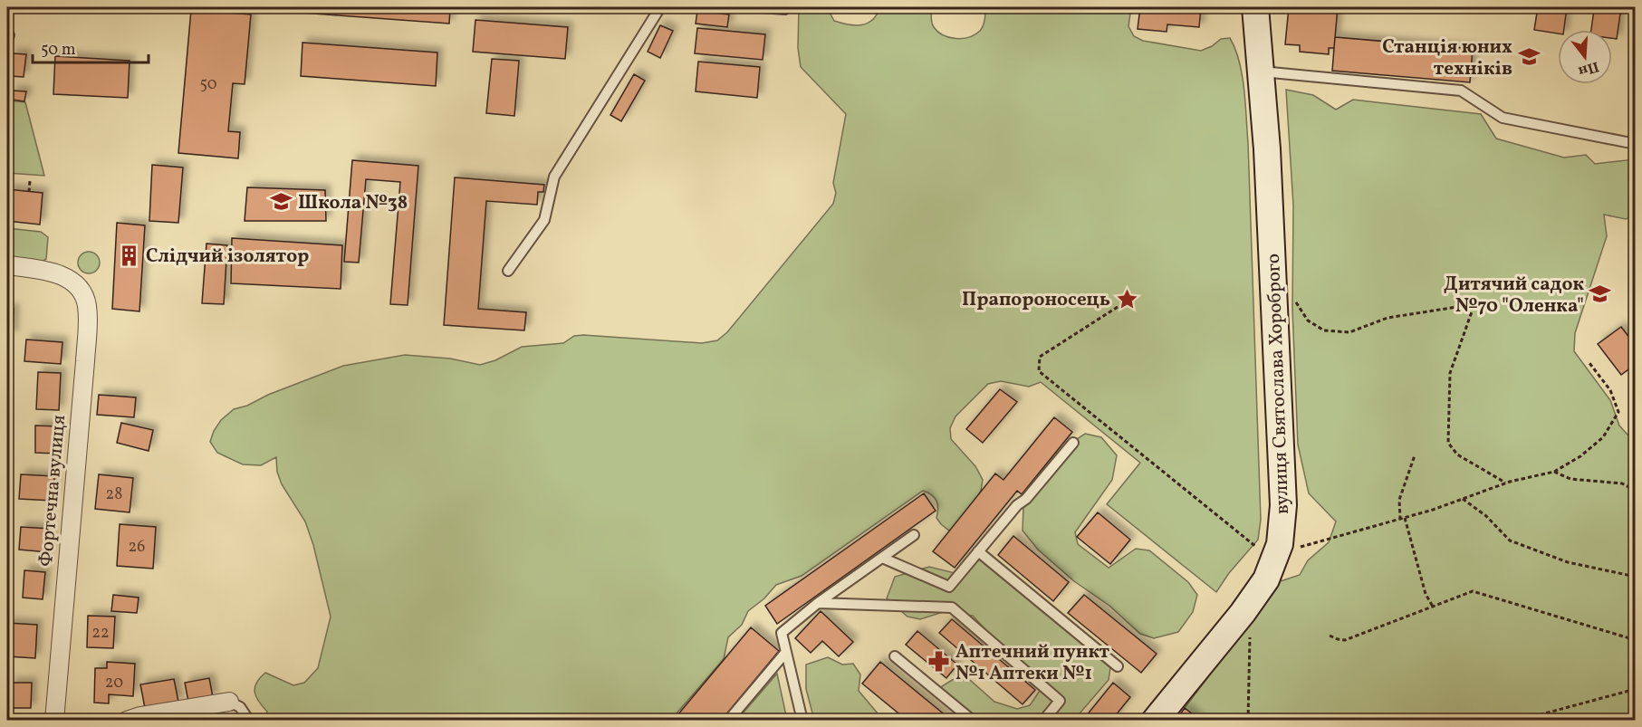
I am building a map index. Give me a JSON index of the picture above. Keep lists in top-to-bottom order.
{
  "streets": {
    "main road": ["вулиця Святослава Хороброго"],
    "street": ["Фортечна вулиця"]
  },
  "places": {
    "school or university": ["Станція юних техніків", "Школа №38", "Дитячий садок №70 \"Оленка\""],
    "building": ["Слідчий ізолятор"],
    "place": ["Прапороносець"],
    "pharmacy": ["Аптечний пункт №1 Аптеки №1"]
  },
  "house_numbers": [
    "50",
    "28",
    "26",
    "22",
    "20"
  ],
  "scale_bar": "50 m",
  "north": "bottom"
}
